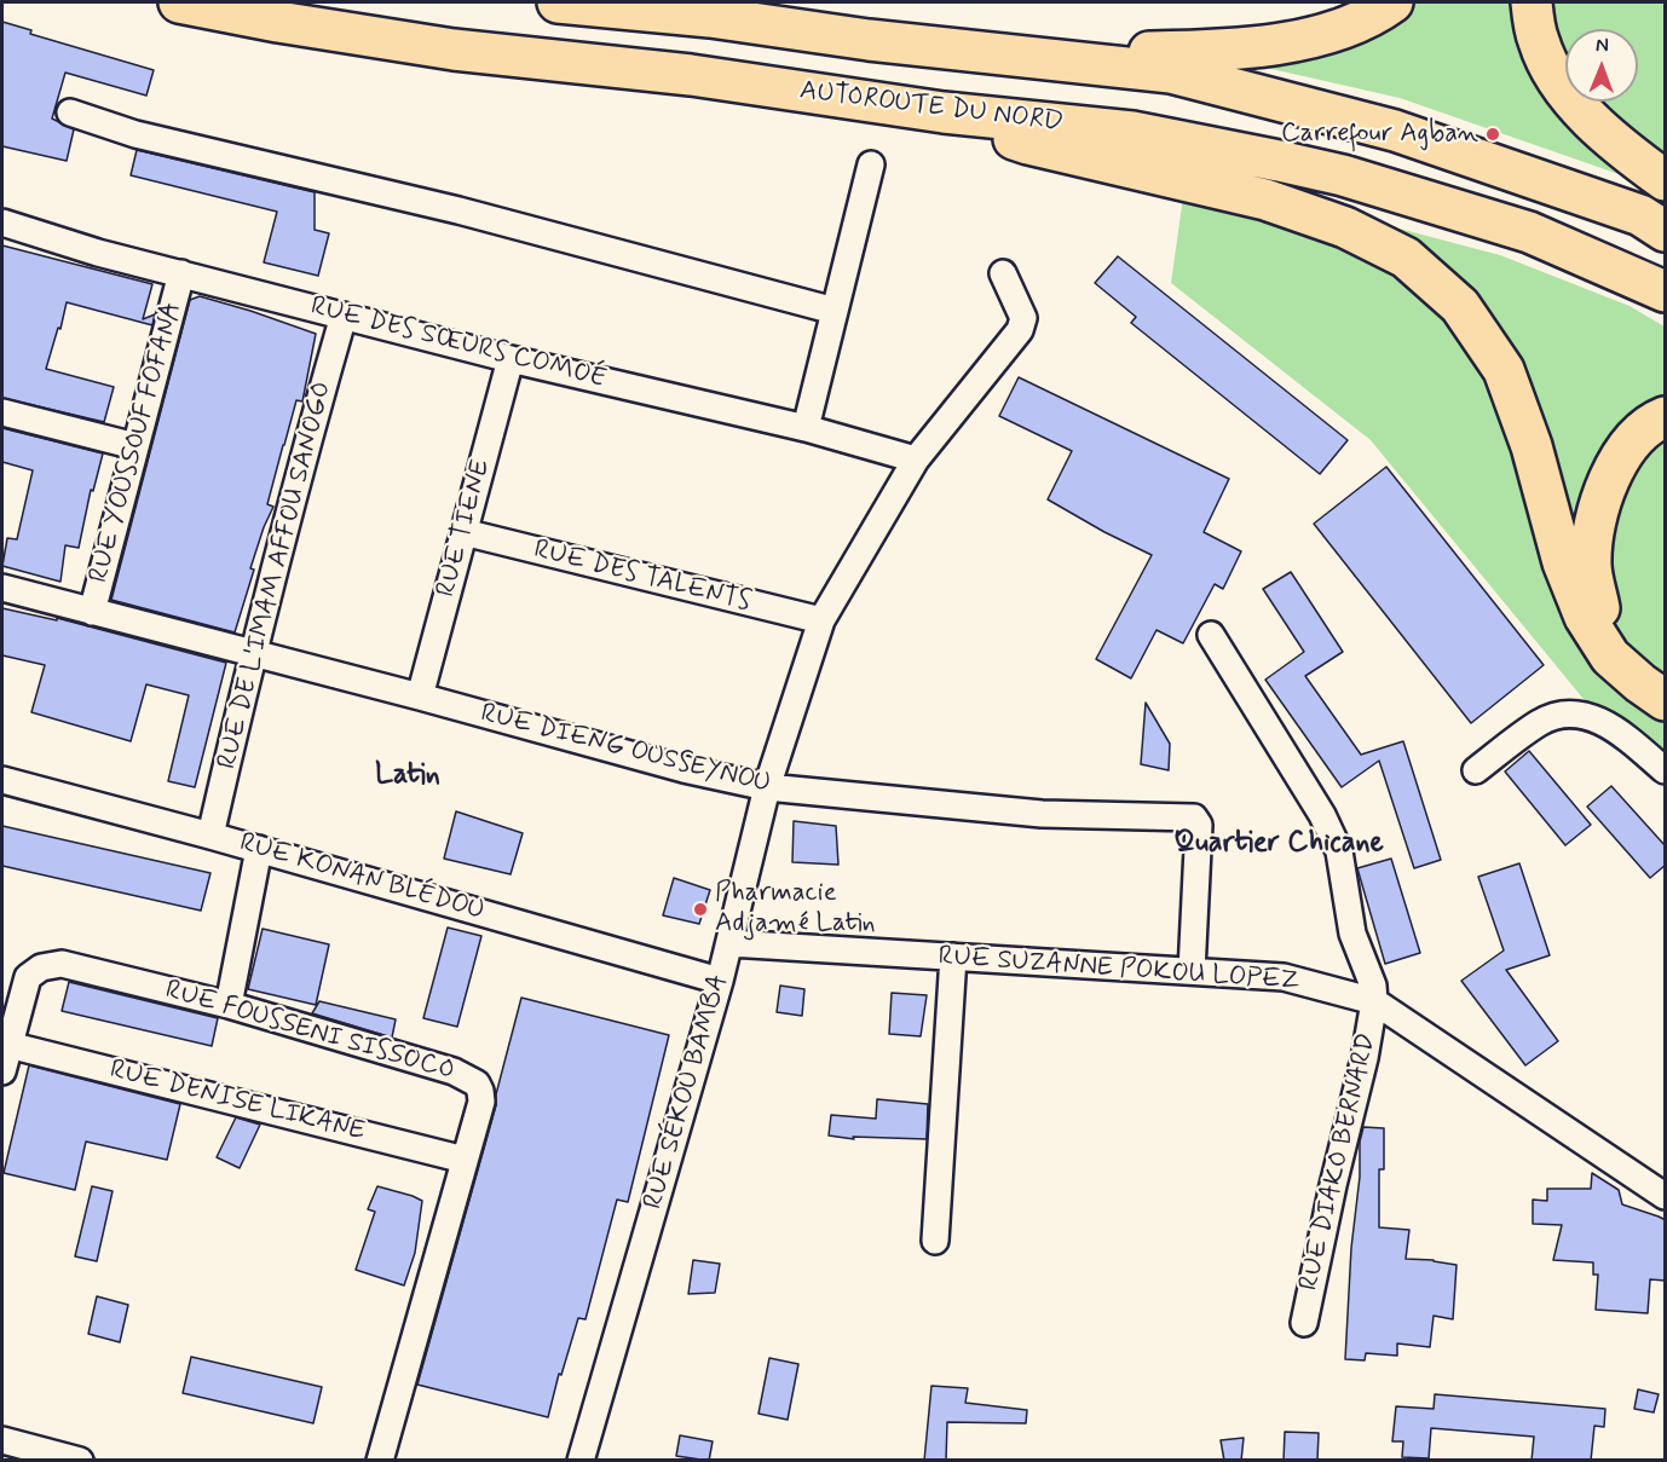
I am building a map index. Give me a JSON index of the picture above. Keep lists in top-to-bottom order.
{
  "streets": {
    "highway": ["AUTOROUTE DU NORD"],
    "street": [
      "RUE DES SŒURS COMOÉ",
      "RUE YOUSSOUF FOFANA",
      "RUE TIENE",
      "RUE DE L'IMAM AFFOU SANOGO",
      "RUE DES TALENTS",
      "RUE DIENG OUSSEYNOU",
      "RUE KONAN BLÉDOU",
      "RUE SUZANNE POKOU LOPEZ",
      "RUE FOUSSENI SISSOCO",
      "RUE SÉKOU BAMBA",
      "RUE DENISE LIKANE",
      "RUE DIAKO BERNARD"
    ]
  },
  "crossings": [
    ["RUE DES SŒURS COMOÉ", "RUE YOUSSOUF FOFANA"],
    ["RUE DES SŒURS COMOÉ", "RUE TIENE"],
    ["RUE DES SŒURS COMOÉ", "RUE DE L'IMAM AFFOU SANOGO"],
    ["RUE DES SŒURS COMOÉ", "RUE SÉKOU BAMBA"],
    ["RUE YOUSSOUF FOFANA", "RUE DIENG OUSSEYNOU"],
    ["RUE TIENE", "RUE DES TALENTS"],
    ["RUE TIENE", "RUE DIENG OUSSEYNOU"],
    ["RUE DE L'IMAM AFFOU SANOGO", "RUE DIENG OUSSEYNOU"],
    ["RUE DE L'IMAM AFFOU SANOGO", "RUE KONAN BLÉDOU"],
    ["RUE DES TALENTS", "RUE SÉKOU BAMBA"],
    ["RUE DIENG OUSSEYNOU", "RUE SUZANNE POKOU LOPEZ"],
    ["RUE DIENG OUSSEYNOU", "RUE SÉKOU BAMBA"],
    ["RUE KONAN BLÉDOU", "RUE SÉKOU BAMBA"],
    ["RUE SUZANNE POKOU LOPEZ", "RUE SÉKOU BAMBA"],
    ["RUE SUZANNE POKOU LOPEZ", "RUE DIAKO BERNARD"],
    ["RUE FOUSSENI SISSOCO", "RUE DENISE LIKANE"]
  ],
  "districts": ["Latin", "Quartier Chicane"],
  "places": ["Carrefour Agban", "Pharmacie Adjamé Latin"],
  "north": "top"
}
